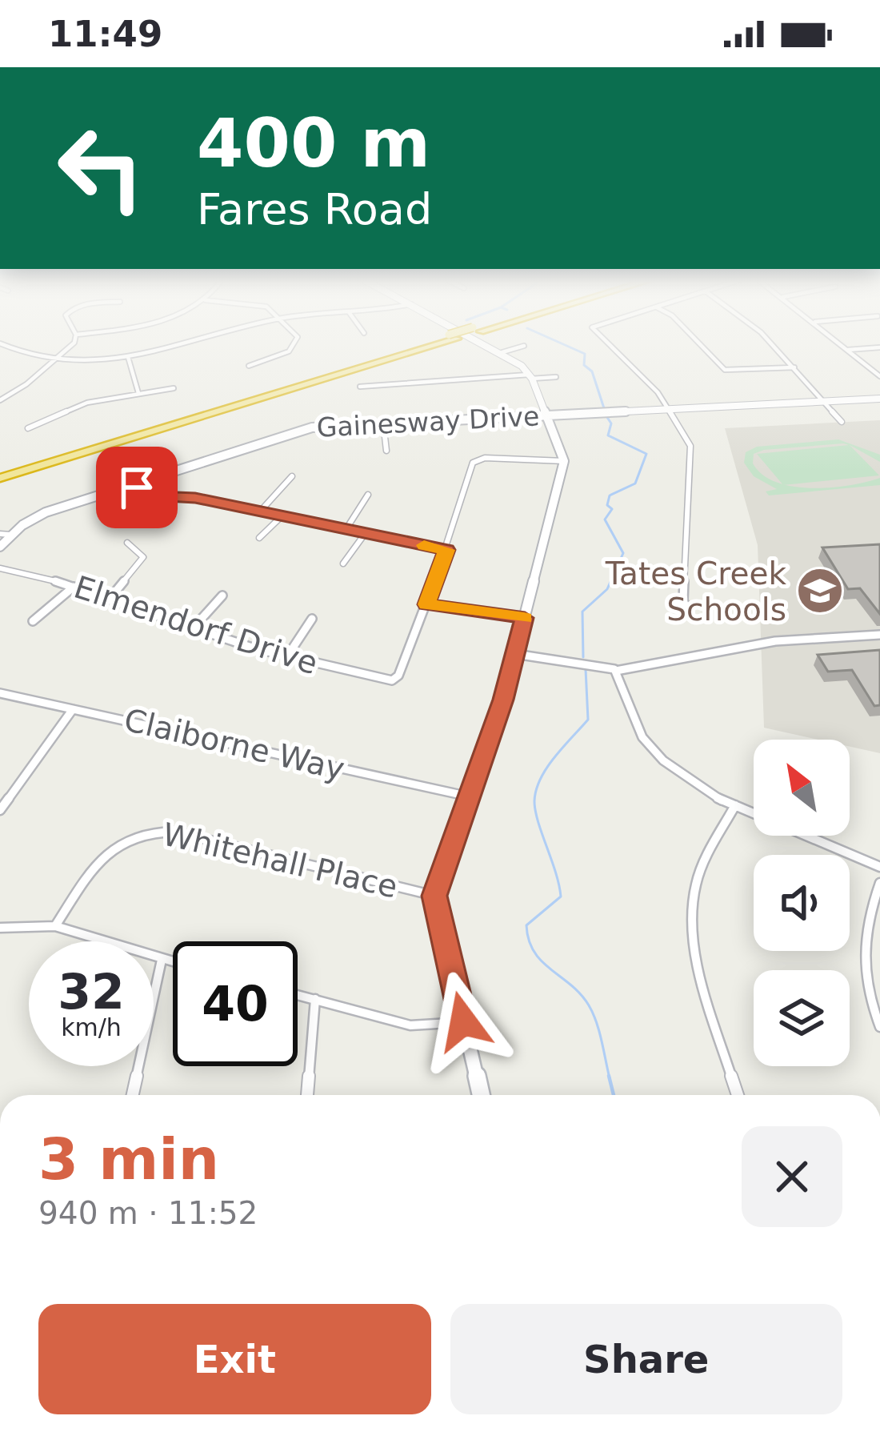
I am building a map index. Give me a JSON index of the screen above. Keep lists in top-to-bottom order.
{
  "streets": {
    "street": [
      "Gainesway Drive",
      "Elmendorf Drive",
      "Claiborne Way",
      "Whitehall Place"
    ]
  },
  "places": {
    "school or university": ["Tates Creek Schools"]
  },
  "north": "top left",
  "page": {
    "status": "11:49",
    "turn": ["400 m", "Fares Road"],
    "speed": "32 km/h",
    "limit": "40",
    "heading": ["3 min", "940 m · 11:52"],
    "buttons": ["Exit", "Share"]
  }
}
